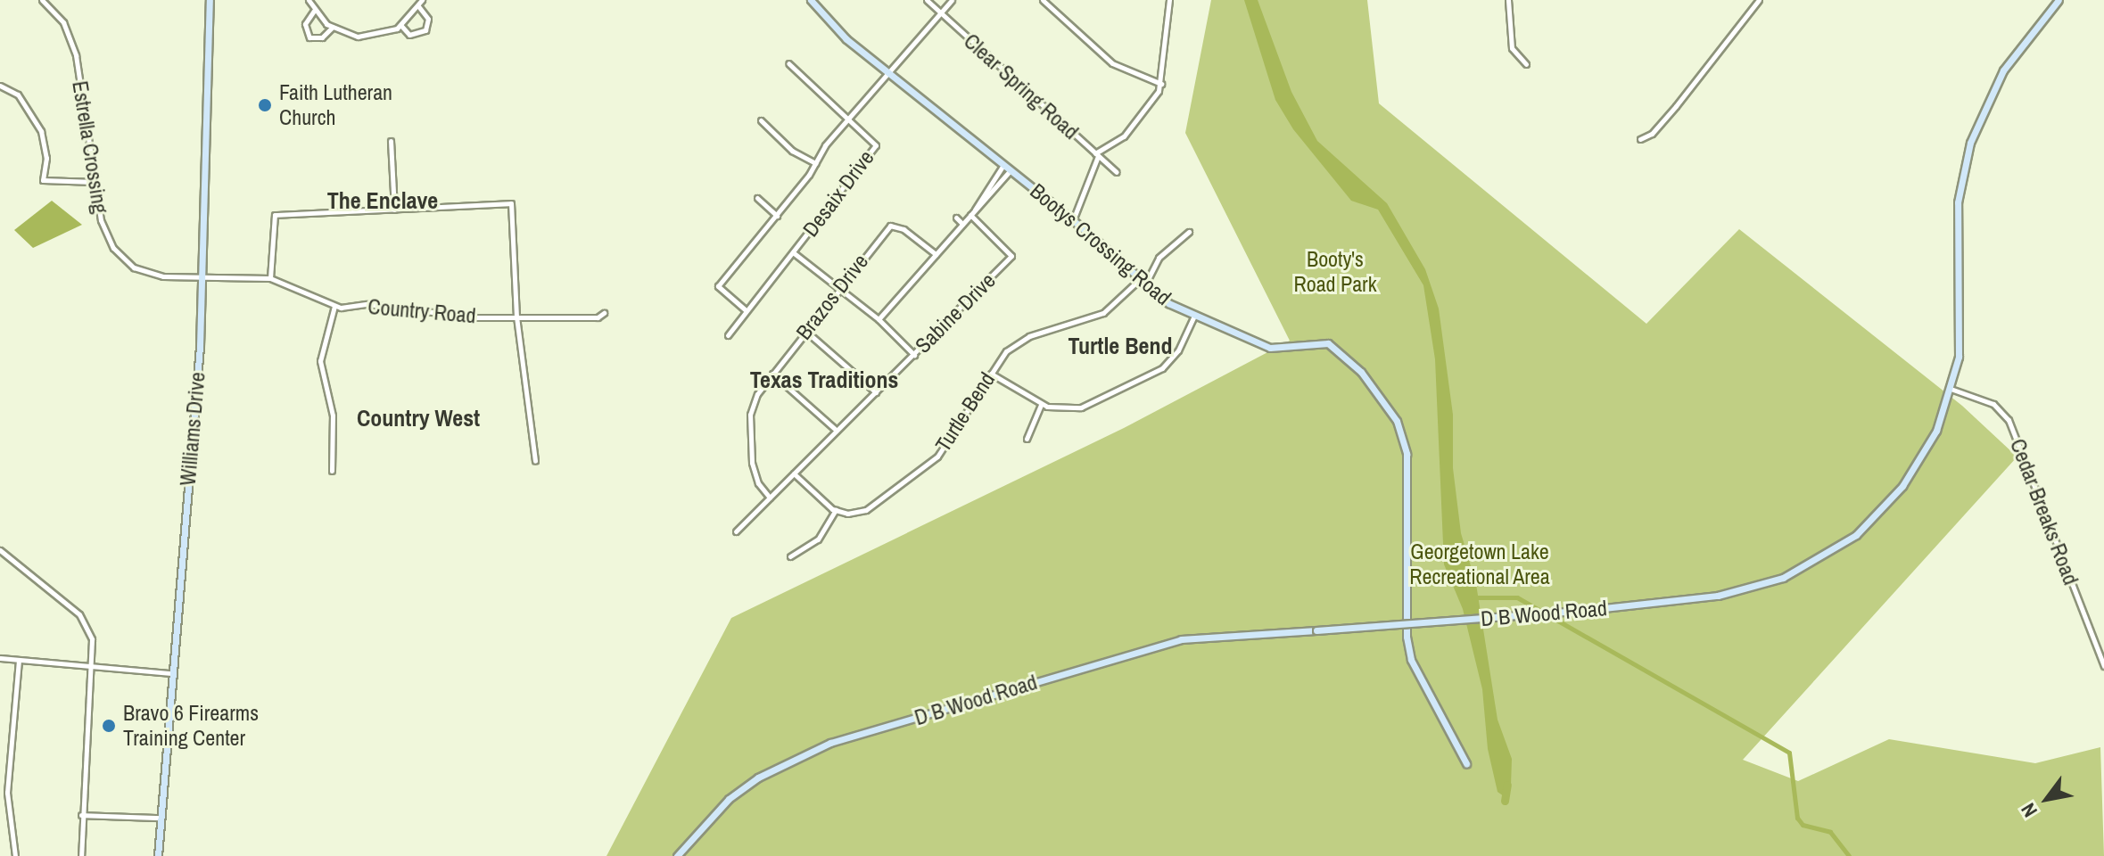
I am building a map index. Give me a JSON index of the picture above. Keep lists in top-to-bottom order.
{
  "streets": {
    "main road": ["Bootys Crossing Road", "Williams Drive", "D B Wood Road"],
    "street": [
      "Clear Spring Road",
      "Estrella Crossing",
      "Desaix Drive",
      "Brazos Drive",
      "Country Road",
      "Sabine Drive",
      "Turtle Bend",
      "Cedar Breaks Road"
    ]
  },
  "crossings": [
    ["Estrella Crossing", "Country Road"],
    ["Estrella Crossing", "Williams Drive"],
    ["Bootys Crossing Road", "Turtle Bend"],
    ["Brazos Drive", "Sabine Drive"],
    ["Country Road", "Williams Drive"],
    ["Cedar Breaks Road", "D B Wood Road"]
  ],
  "districts": [
    "The Enclave",
    "Turtle Bend",
    "Texas Traditions",
    "Country West"
  ],
  "parks": ["Booty's Road Park", "Georgetown Lake Recreational Area"],
  "places": ["Faith Lutheran Church", "Bravo 6 Firearms Training Center"],
  "north": "bottom left"
}
